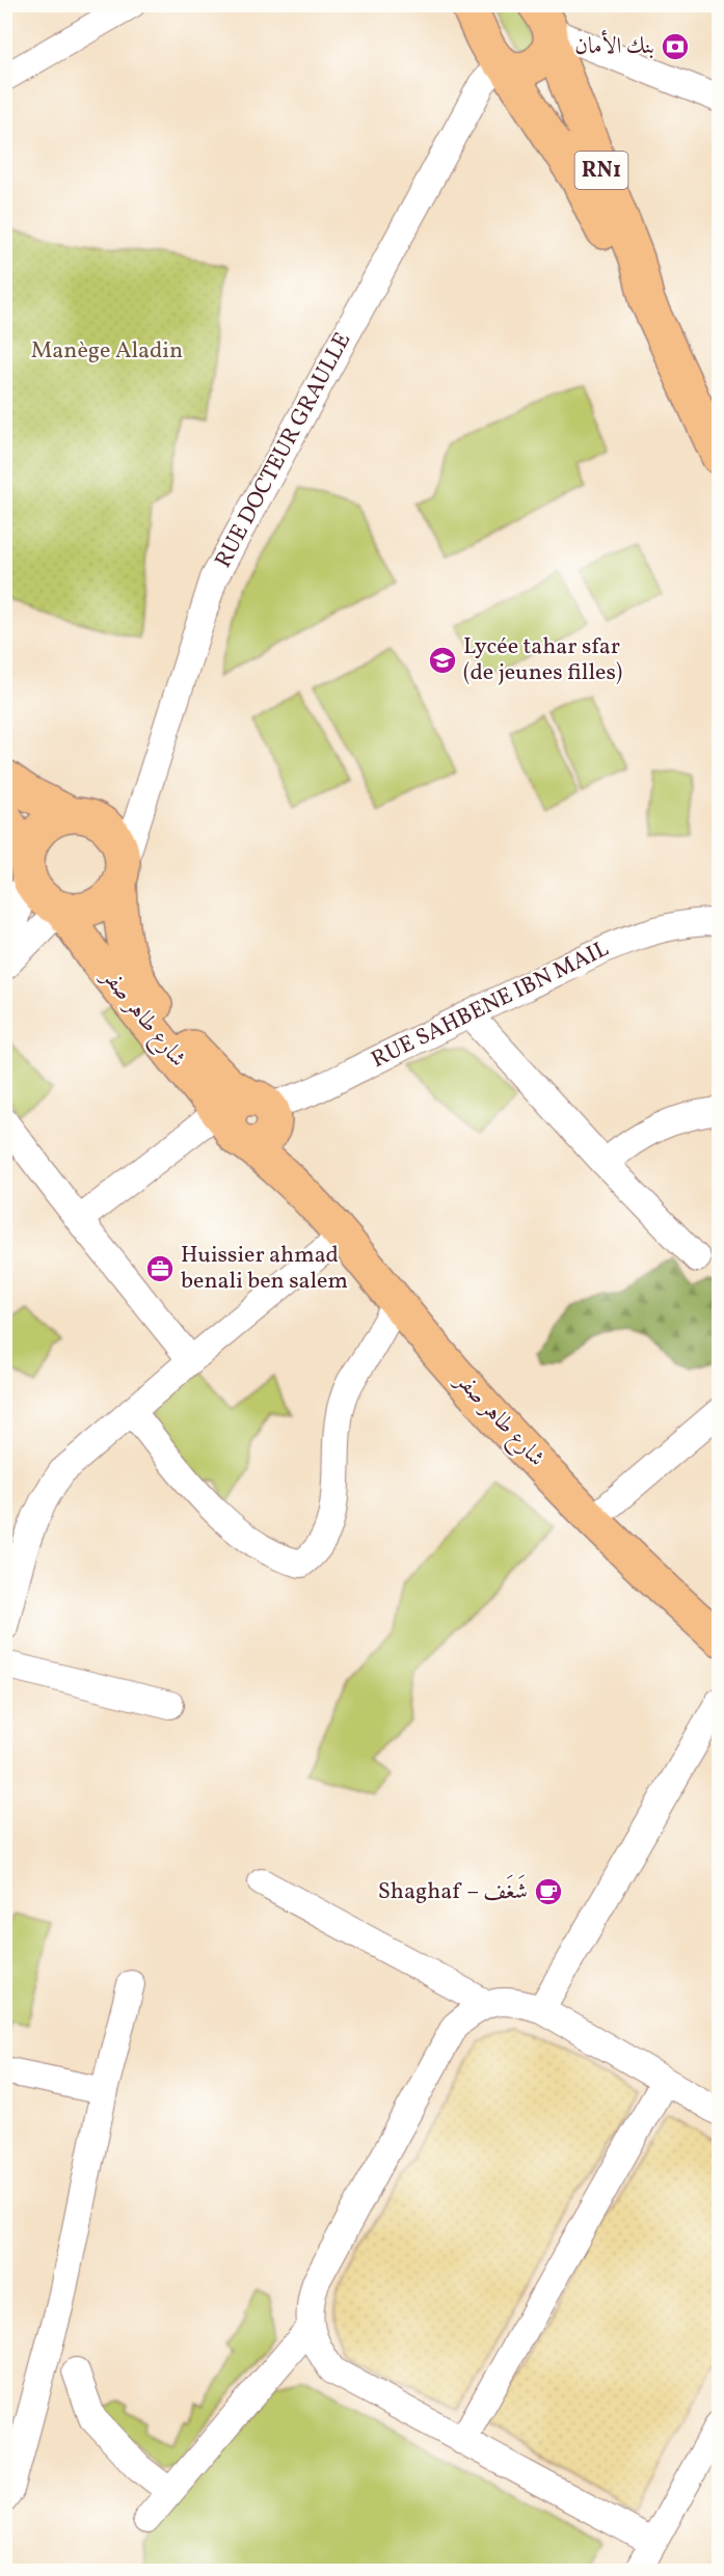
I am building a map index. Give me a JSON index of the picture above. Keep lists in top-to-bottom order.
{
  "streets": {
    "main road": ["RN1", "شارع طاهر صفر"],
    "street": ["RUE DOCTEUR GRAULLE", "RUE SAHBENE IBN MAIL"]
  },
  "crossings": [
    ["RN1", "RUE DOCTEUR GRAULLE"],
    ["RUE DOCTEUR GRAULLE", "شارع طاهر صفر"],
    ["RUE SAHBENE IBN MAIL", "شارع طاهر صفر"]
  ],
  "parks": ["Manège Aladin"],
  "places": {
    "bank": ["بنك الأمان"],
    "school or university": ["Lycée tahar sfar (de jeunes filles)"],
    "office": ["Huissier ahmad benali ben salem"],
    "cafe": ["Shaghaf – شَغَف"]
  }
}
